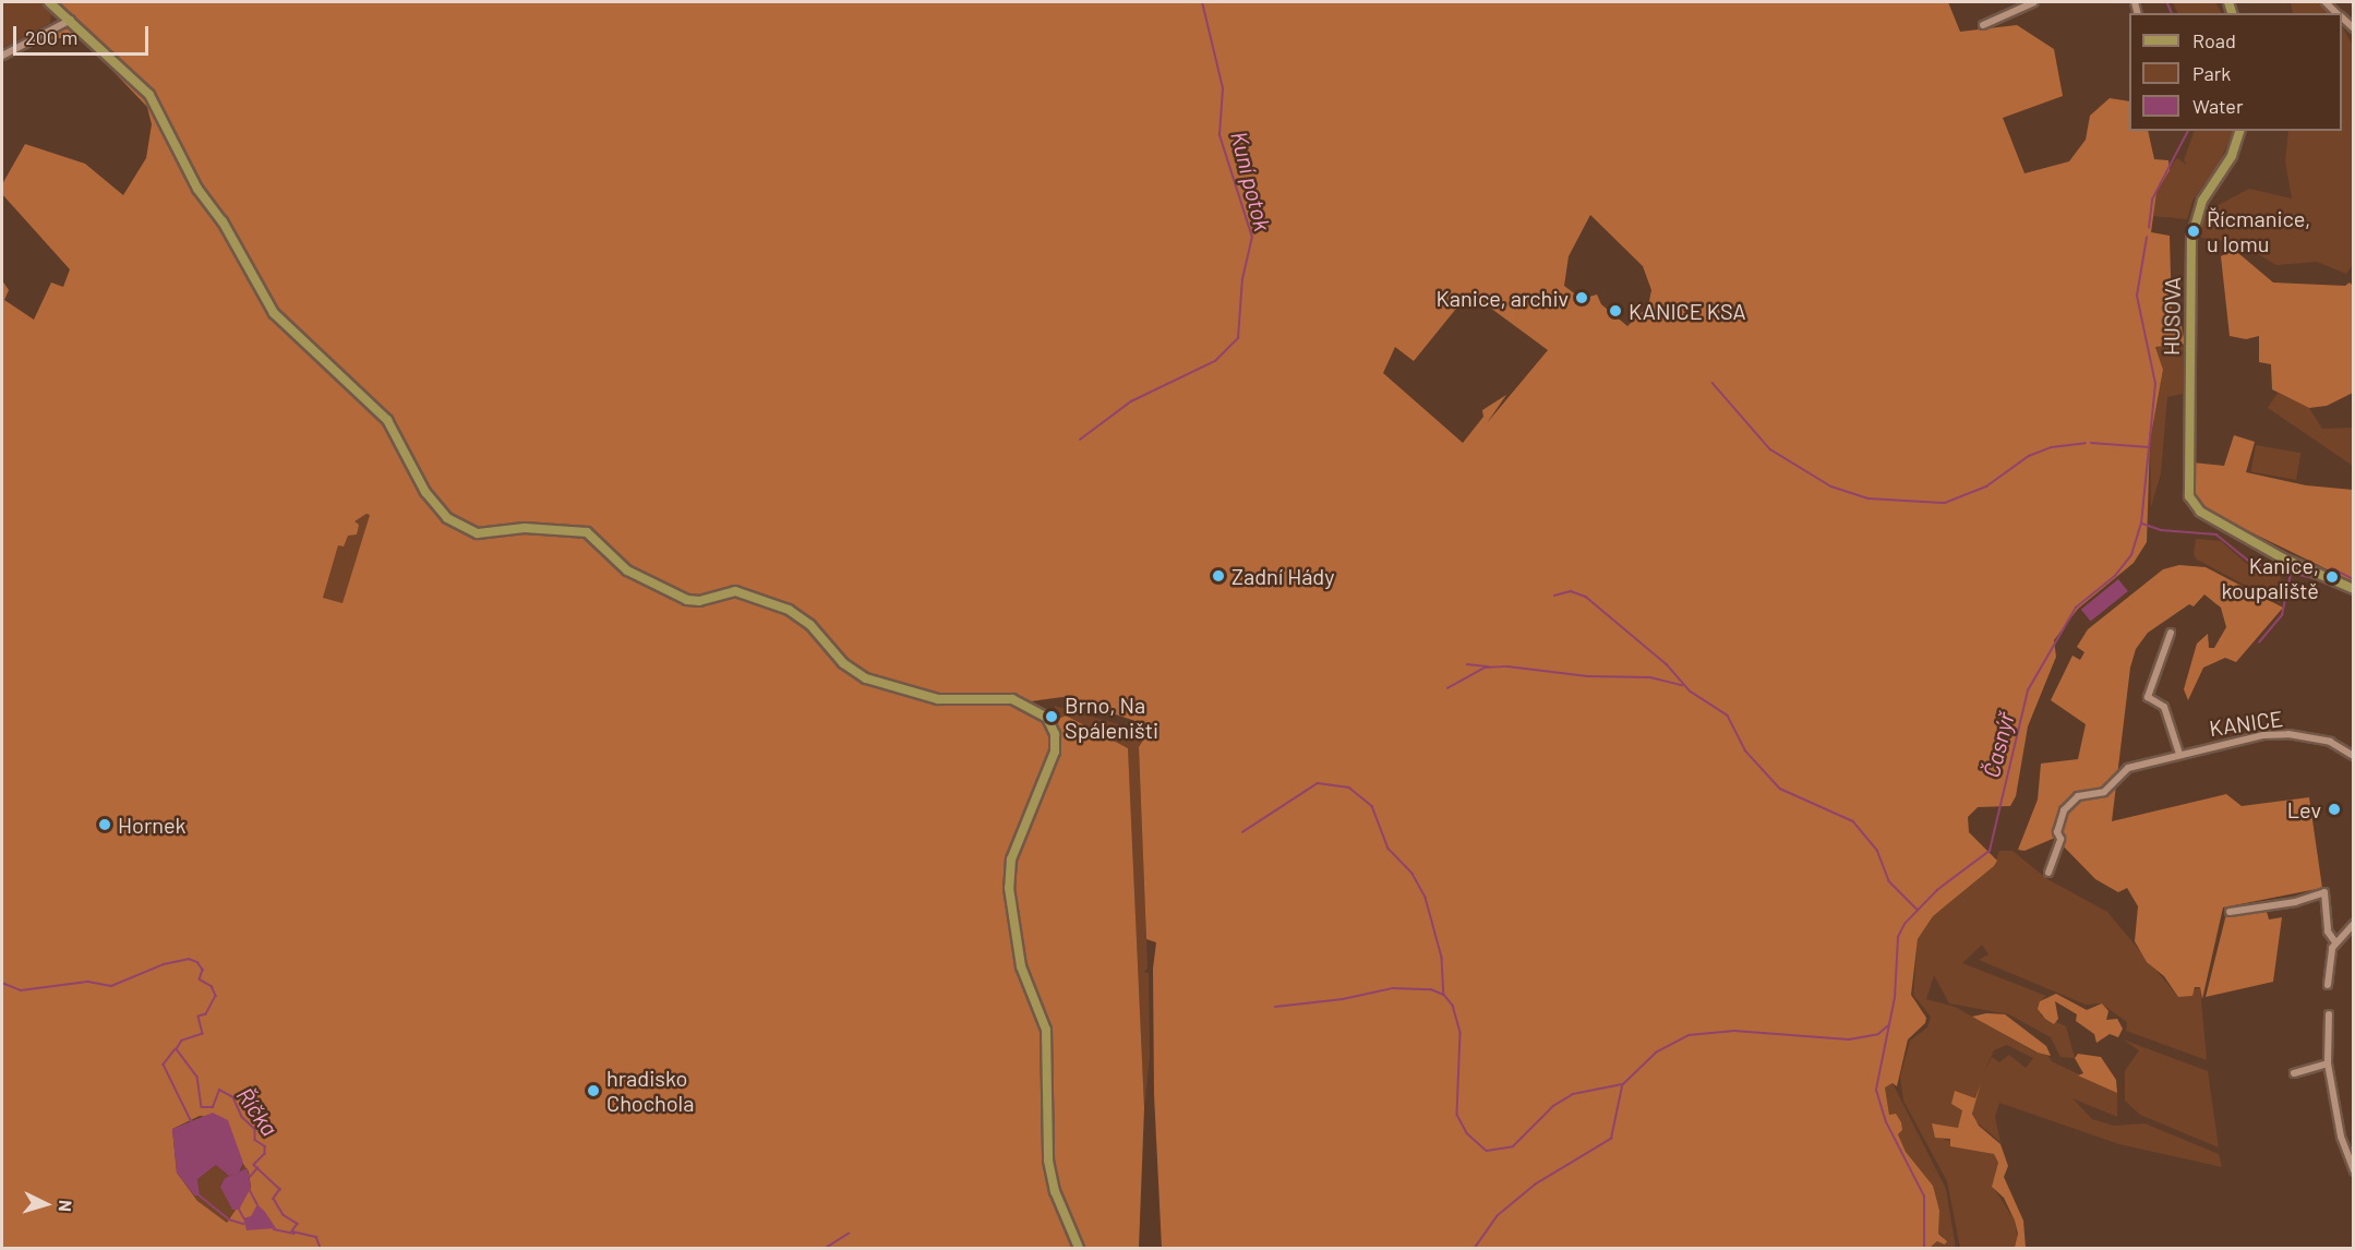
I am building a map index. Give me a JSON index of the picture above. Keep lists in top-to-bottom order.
{
  "streets": {
    "main road": ["HUSOVA"],
    "street": ["KANICE"]
  },
  "water": ["Kuní potok", "Časnýř", "Říčka"],
  "places": [
    "Řícmanice, u lomu",
    "Kanice, archiv",
    "KANICE KSA",
    "Zadní Hády",
    "Kanice, koupaliště",
    "Brno, Na Spáleništi",
    "Lev",
    "Hornek",
    "hradisko Chochola"
  ],
  "legend": ["Road", "Park", "Water"],
  "scale_bar": "200 m",
  "north": "right"
}
